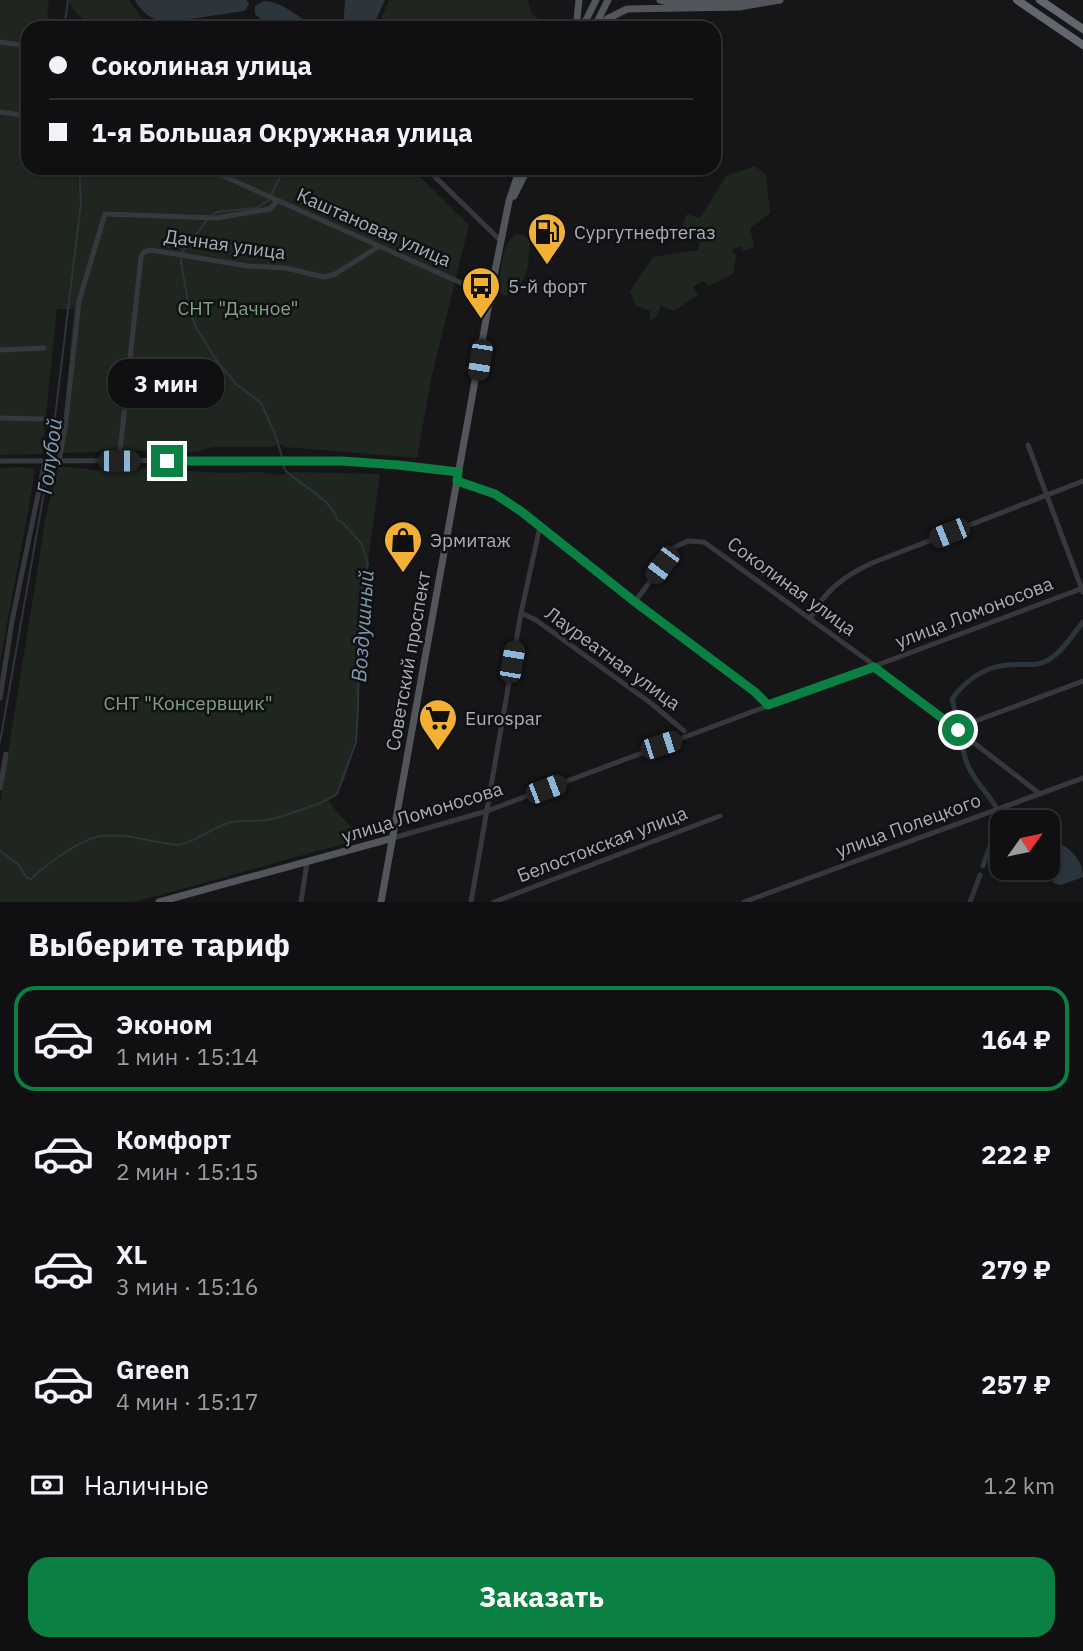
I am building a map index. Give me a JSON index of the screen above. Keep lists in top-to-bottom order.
{
  "streets": {
    "main road": ["улица Ломоносова", "Советский проспект"],
    "street": [
      "Каштановая улица",
      "Дачная улица",
      "Соколиная улица",
      "Лауреатная улица",
      "улица Полецкого",
      "Белостокская улица"
    ]
  },
  "crossings": [
    ["Каштановая улица", "Дачная улица"],
    ["Каштановая улица", "Советский проспект"],
    ["Соколиная улица", "улица Ломоносова"],
    ["Соколиная улица", "улица Полецкого"],
    ["улица Ломоносова", "Советский проспект"]
  ],
  "water": ["Голубой", "Воздушный"],
  "parks": ["СНТ \"Дачное\"", "СНТ \"Консервщик\""],
  "places": {
    "fuel station": ["Сургутнефтегаз"],
    "bus stop": ["5-й форт"],
    "shop": ["Эрмитаж"],
    "supermarket": ["Eurospar"]
  },
  "north": "top right",
  "page": {
    "banner": ["Соколиная улица", "1-я Большая Окружная улица"],
    "bubble": "3 мин",
    "heading": "Выберите тариф",
    "list": [
      {
        "name": "Эконом",
        "note": "1 мин · 15:14",
        "value": "164 ₽"
      },
      {
        "name": "Комфорт",
        "note": "2 мин · 15:15",
        "value": "222 ₽"
      },
      {
        "name": "XL",
        "note": "3 мин · 15:16",
        "value": "279 ₽"
      },
      {
        "name": "Green",
        "note": "4 мин · 15:17",
        "value": "257 ₽"
      }
    ],
    "pay": ["Наличные", "1.2 km"],
    "buttons": "Заказать"
  }
}
